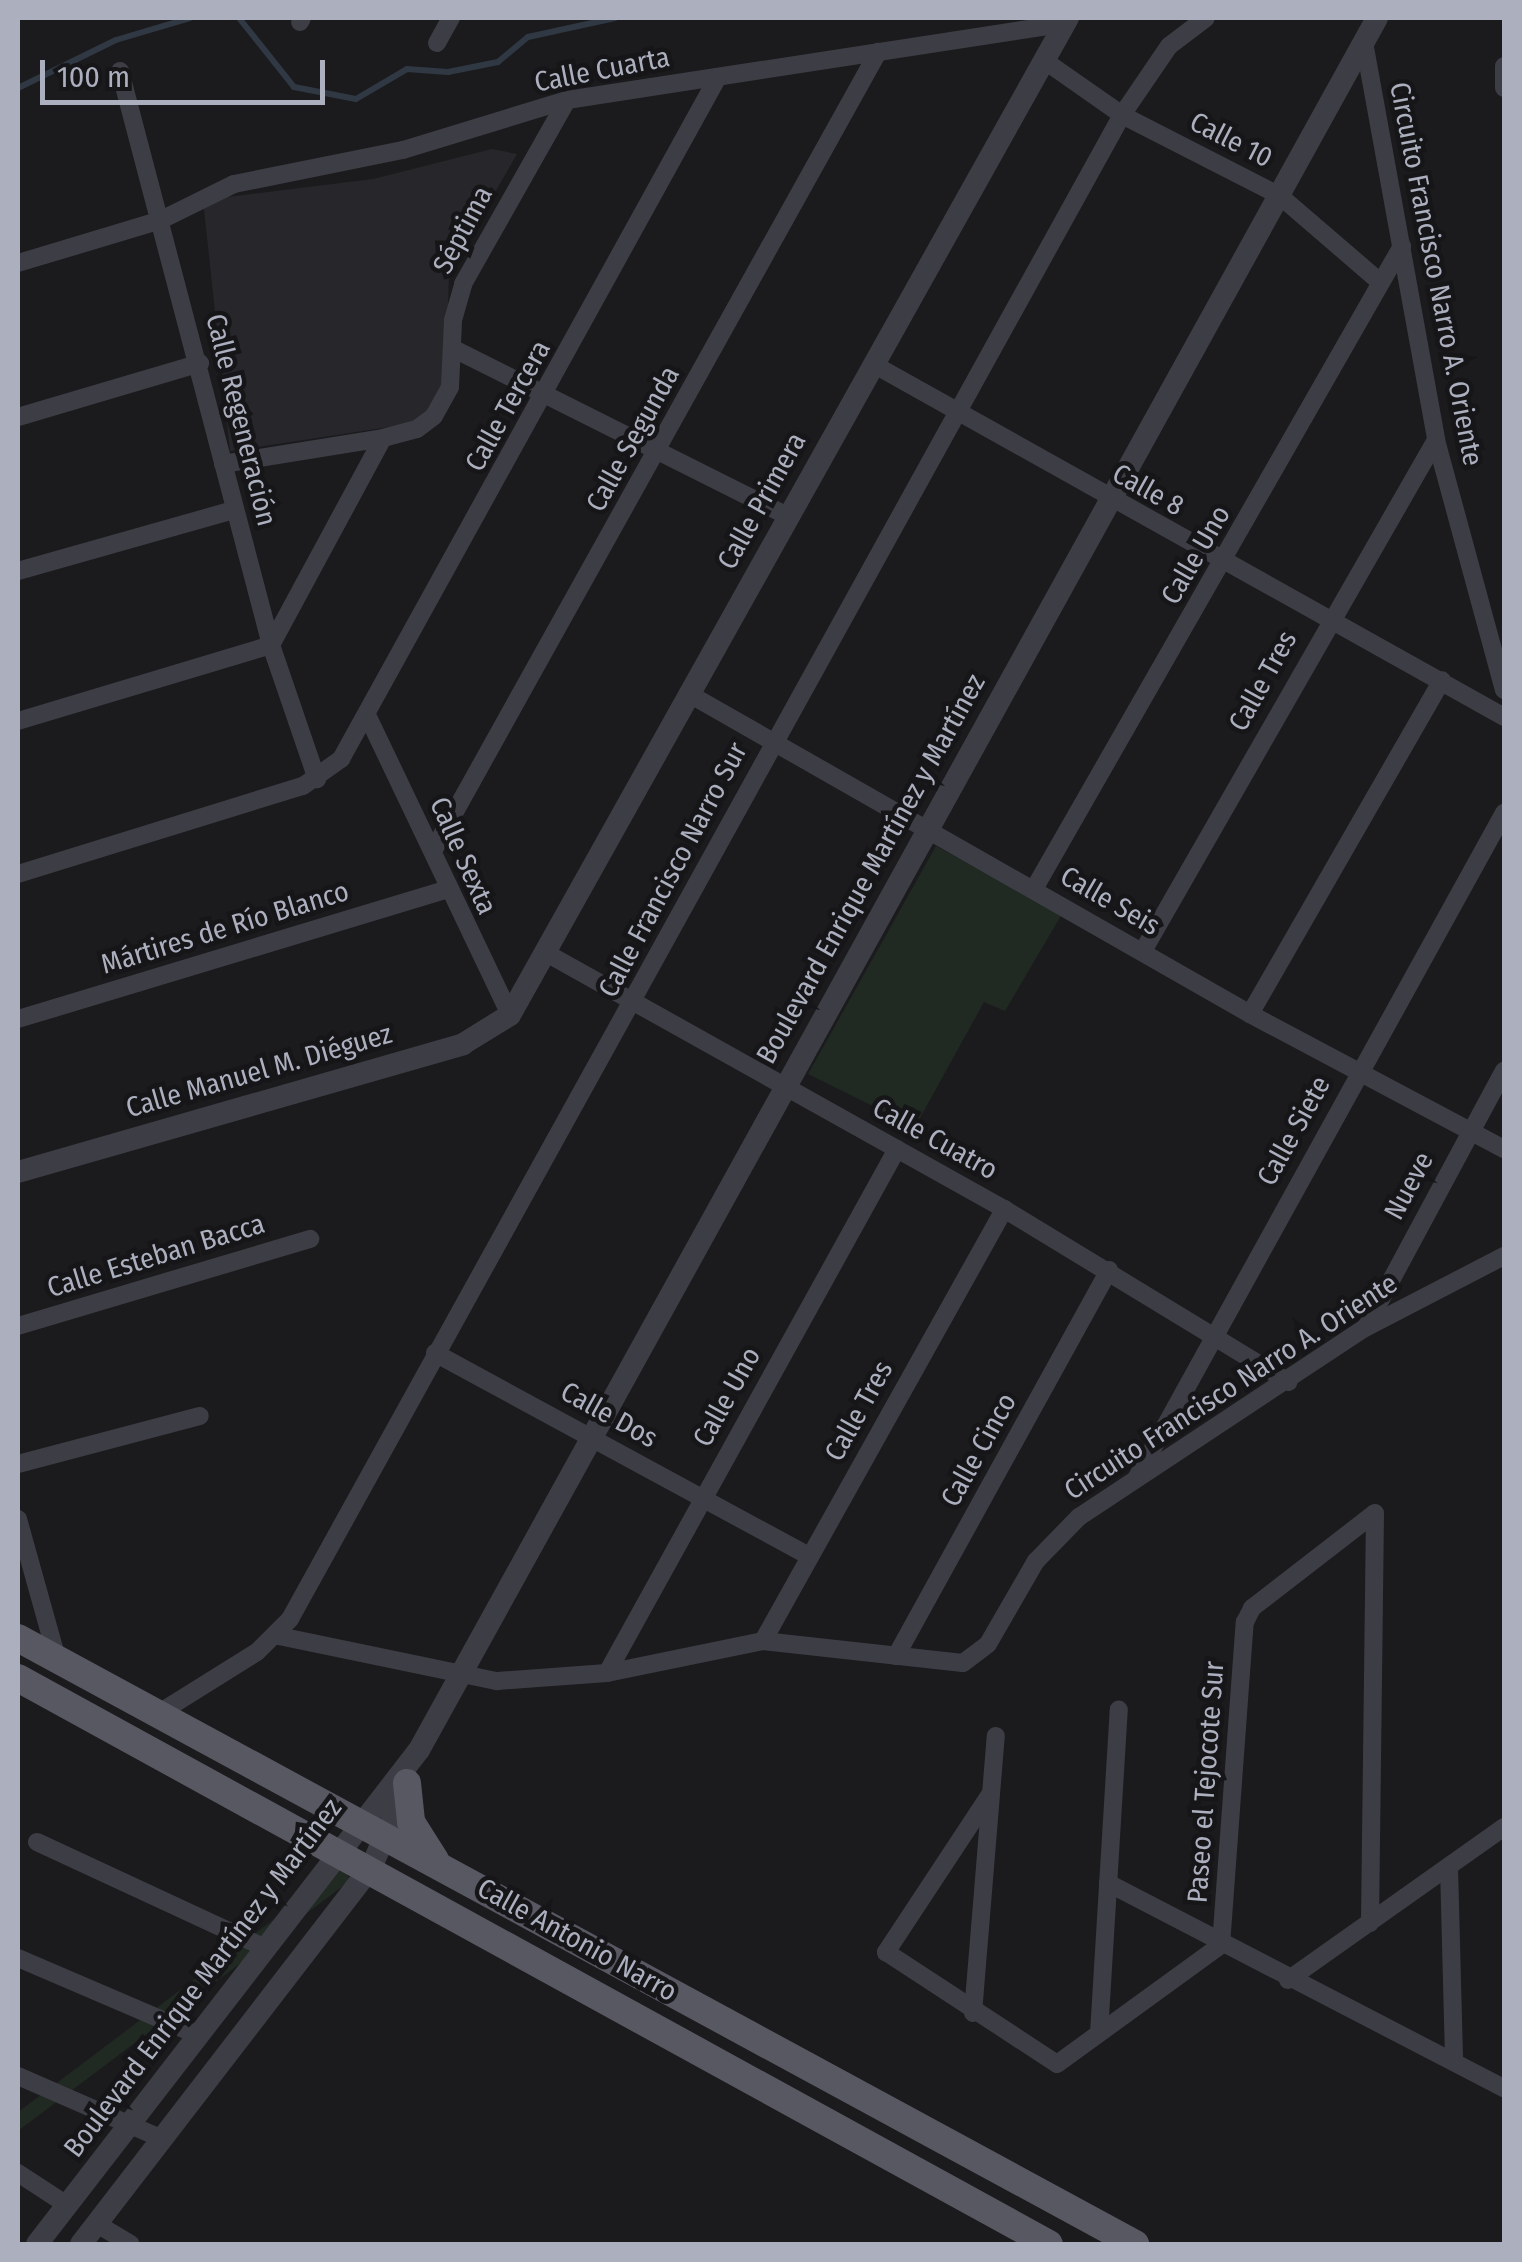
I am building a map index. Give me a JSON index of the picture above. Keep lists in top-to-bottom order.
{
  "streets": {
    "main road": ["Calle Antonio Narro"],
    "street": [
      "Calle Cuarta",
      "Calle 10",
      "Séptima",
      "Circuito Francisco Narro A. Oriente",
      "Calle Tercera",
      "Calle Regeneración",
      "Calle Segunda",
      "Calle 8",
      "Calle Primera",
      "Calle Uno",
      "Calle Tres",
      "Calle Sexta",
      "Boulevard Enrique Martínez y Martínez",
      "Calle Francisco Narro Sur",
      "Calle Seis",
      "Mártires de Río Blanco",
      "Calle Manuel M. Diéguez",
      "Calle Siete",
      "Calle Cuatro",
      "Nueve",
      "Calle Esteban Bacca",
      "Calle Dos",
      "Calle Cinco",
      "Paseo el Tejocote Sur"
    ]
  },
  "crossings": [
    ["Calle Cuarta", "Séptima"],
    ["Calle Cuarta", "Calle Tercera"],
    ["Calle Cuarta", "Calle Regeneración"],
    ["Calle Cuarta", "Calle Segunda"],
    ["Calle Cuarta", "Calle Primera"],
    ["Calle 10", "Calle Primera"],
    ["Calle 10", "Calle Uno"],
    ["Calle 10", "Boulevard Enrique Martínez y Martínez"],
    ["Calle 10", "Calle Francisco Narro Sur"],
    ["Séptima", "Calle Regeneración"],
    ["Circuito Francisco Narro A. Oriente", "Calle Uno"],
    ["Circuito Francisco Narro A. Oriente", "Calle Tres"],
    ["Circuito Francisco Narro A. Oriente", "Boulevard Enrique Martínez y Martínez"],
    ["Circuito Francisco Narro A. Oriente", "Calle Francisco Narro Sur"],
    ["Circuito Francisco Narro A. Oriente", "Calle Siete"],
    ["Circuito Francisco Narro A. Oriente", "Calle Cuatro"],
    ["Circuito Francisco Narro A. Oriente", "Nueve"],
    ["Circuito Francisco Narro A. Oriente", "Calle Cinco"],
    ["Calle Tercera", "Calle Regeneración"],
    ["Calle Tercera", "Calle Sexta"],
    ["Calle Segunda", "Calle Sexta"],
    ["Calle 8", "Calle Primera"],
    ["Calle 8", "Calle Uno"],
    ["Calle 8", "Calle Tres"],
    ["Calle 8", "Boulevard Enrique Martínez y Martínez"],
    ["Calle 8", "Calle Francisco Narro Sur"],
    ["Calle Primera", "Calle Sexta"],
    ["Calle Primera", "Calle Seis"],
    ["Calle Primera", "Calle Manuel M. Diéguez"],
    ["Calle Primera", "Calle Cuatro"],
    ["Calle Uno", "Calle Seis"],
    ["Calle Uno", "Calle Cuatro"],
    ["Calle Uno", "Calle Dos"],
    ["Calle Tres", "Calle Seis"],
    ["Calle Tres", "Calle Cuatro"],
    ["Calle Tres", "Calle Dos"],
    ["Calle Sexta", "Mártires de Río Blanco"],
    ["Calle Sexta", "Calle Manuel M. Diéguez"],
    ["Boulevard Enrique Martínez y Martínez", "Calle Seis"],
    ["Boulevard Enrique Martínez y Martínez", "Calle Cuatro"],
    ["Boulevard Enrique Martínez y Martínez", "Calle Dos"],
    ["Boulevard Enrique Martínez y Martínez", "Calle Antonio Narro"],
    ["Calle Francisco Narro Sur", "Calle Seis"],
    ["Calle Francisco Narro Sur", "Calle Cuatro"],
    ["Calle Francisco Narro Sur", "Calle Dos"],
    ["Calle Francisco Narro Sur", "Calle Antonio Narro"],
    ["Calle Seis", "Calle Siete"],
    ["Calle Seis", "Nueve"],
    ["Calle Siete", "Calle Cuatro"],
    ["Calle Cuatro", "Calle Cinco"]
  ],
  "scale_bar": "100 m"
}
